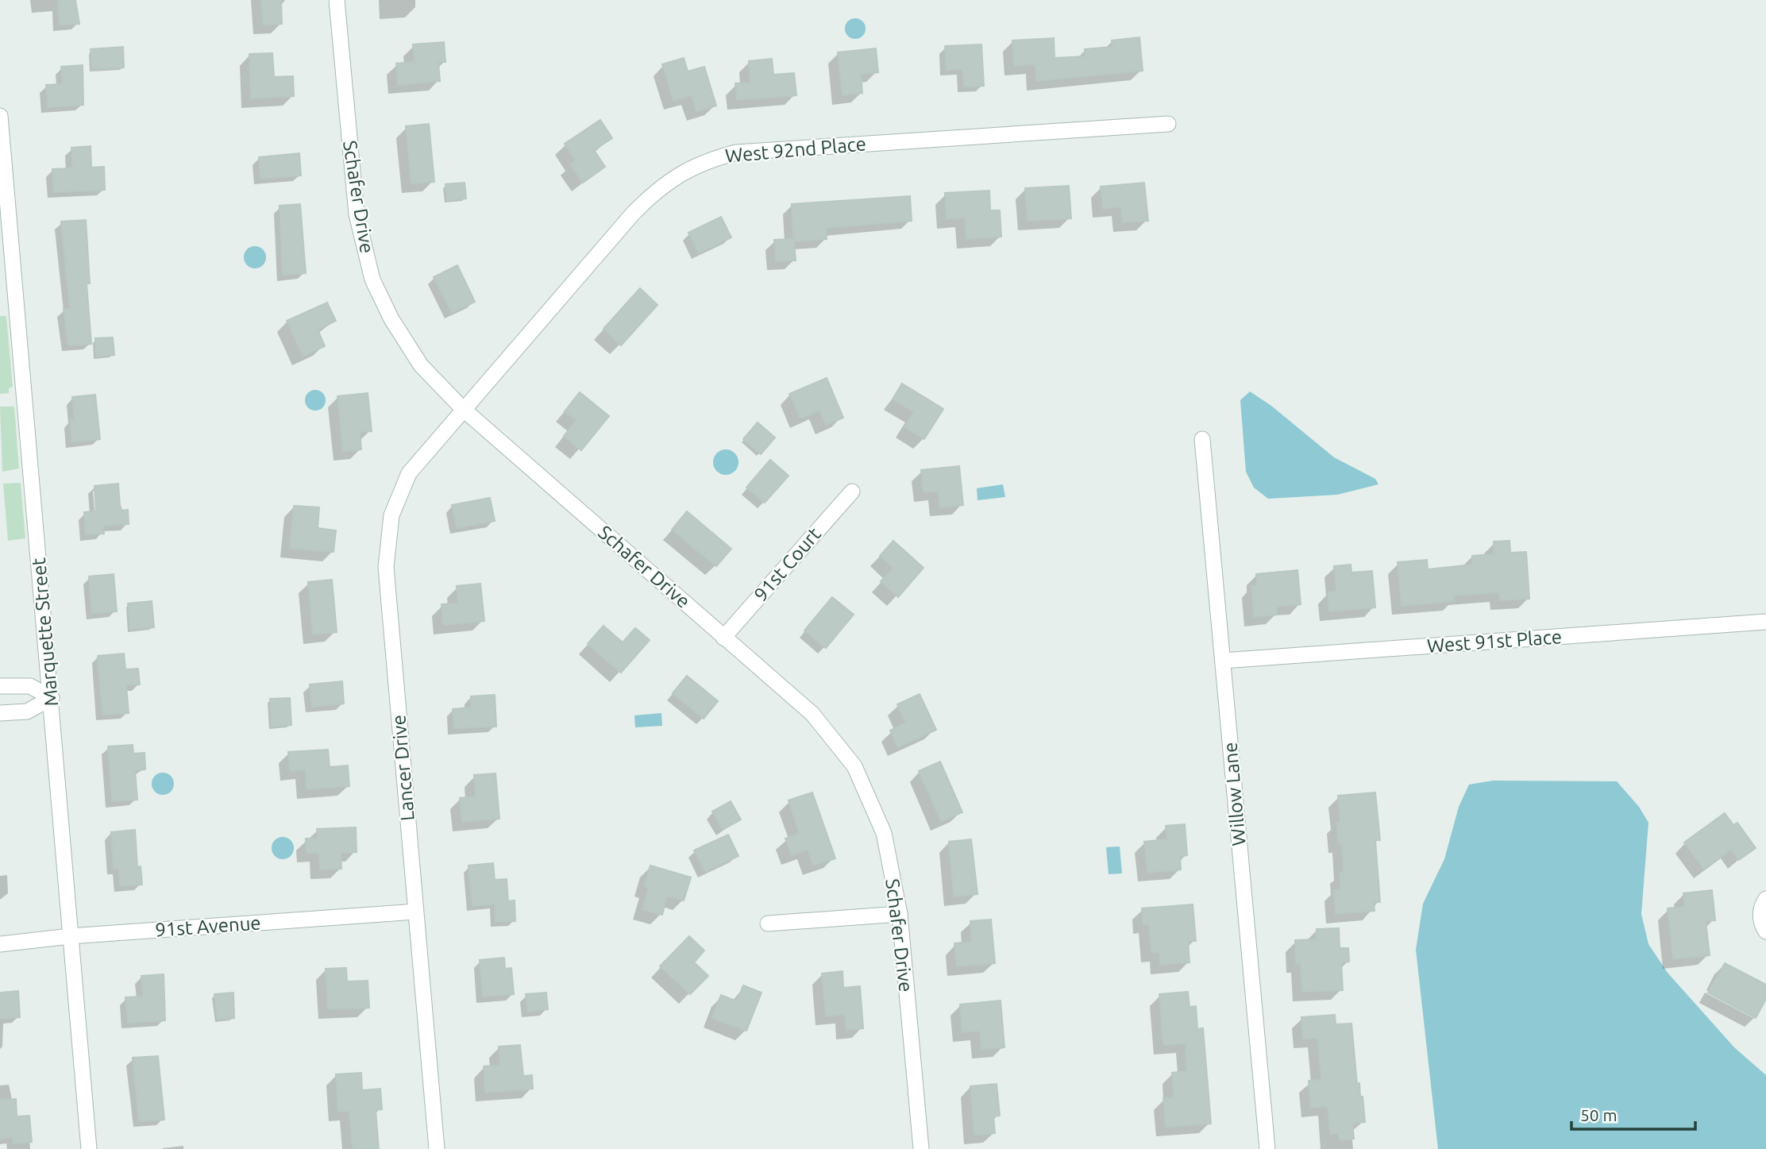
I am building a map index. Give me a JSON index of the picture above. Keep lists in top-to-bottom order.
{
  "streets": {
    "street": [
      "West 92nd Place",
      "Schafer Drive",
      "91st Court",
      "Marquette Street",
      "West 91st Place",
      "Lancer Drive",
      "Willow Lane",
      "91st Avenue"
    ]
  },
  "crossings": [
    ["West 92nd Place", "Schafer Drive"],
    ["West 92nd Place", "Lancer Drive"],
    ["Schafer Drive", "91st Court"],
    ["Schafer Drive", "Lancer Drive"],
    ["Marquette Street", "91st Avenue"],
    ["West 91st Place", "Willow Lane"],
    ["Lancer Drive", "91st Avenue"]
  ],
  "scale_bar": "50 m"
}
